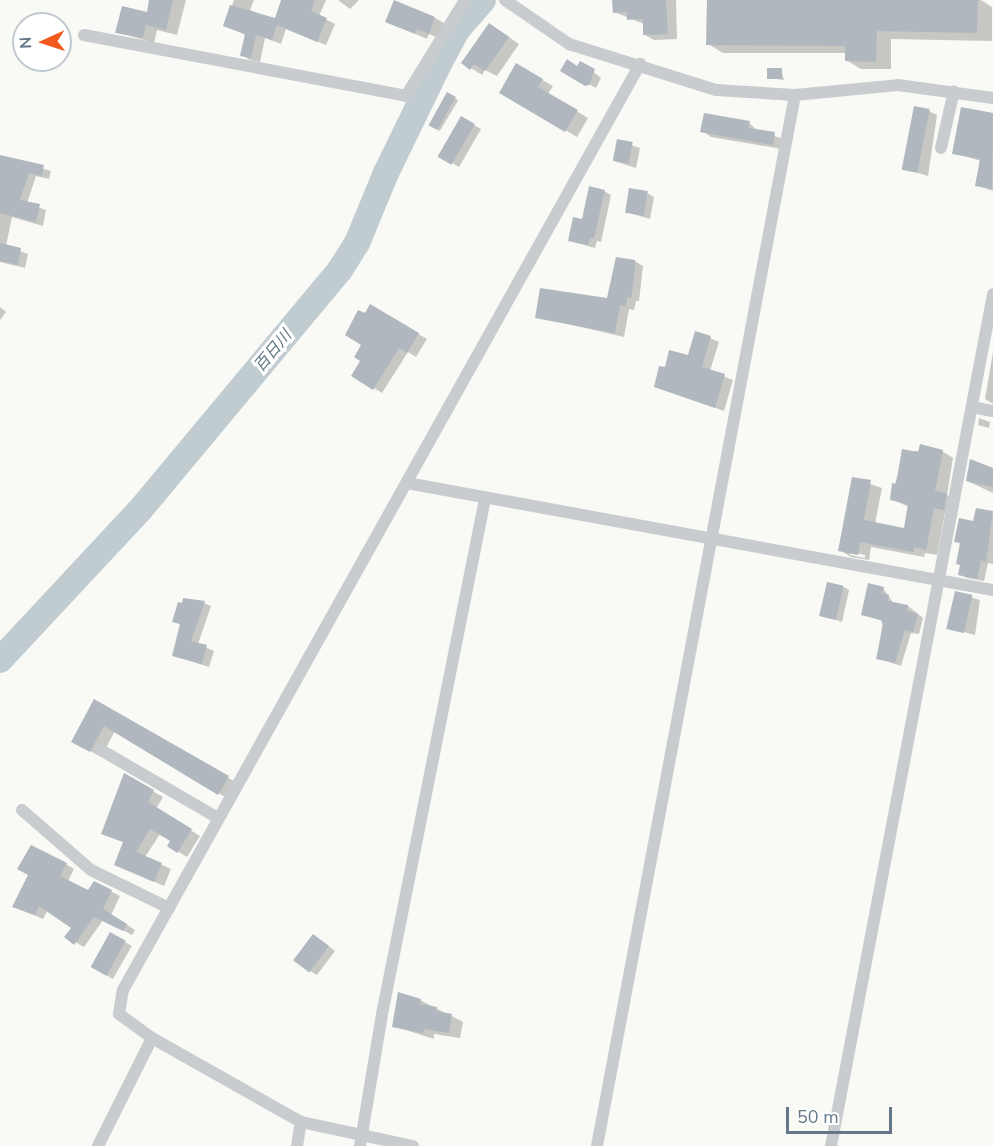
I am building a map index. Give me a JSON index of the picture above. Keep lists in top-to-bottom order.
{
  "water": ["百日川"],
  "scale_bar": "50 m",
  "north": "left"
}
